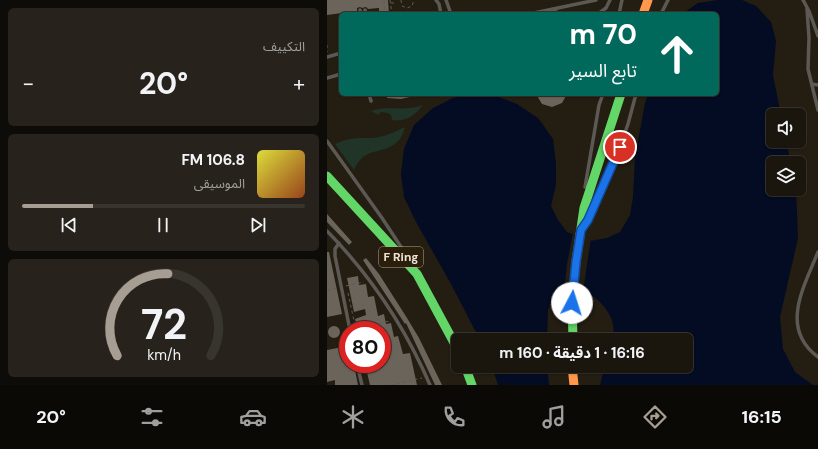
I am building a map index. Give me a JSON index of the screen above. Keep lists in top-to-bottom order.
{
  "streets": {
    "highway": ["F Ring"]
  },
  "page": {
    "tile": "التكييف",
    "turn": ["70 m", "تابع السير"],
    "heat": ["−", "20°", "+"],
    "song": ["106.8 FM", "الموسيقى"],
    "limit": "80",
    "trip": "16:16 · 1 دقيقة · 160 m",
    "tabs": ["16:15", "20°"],
    "gauge": ["72", "km/h"]
  }
}
